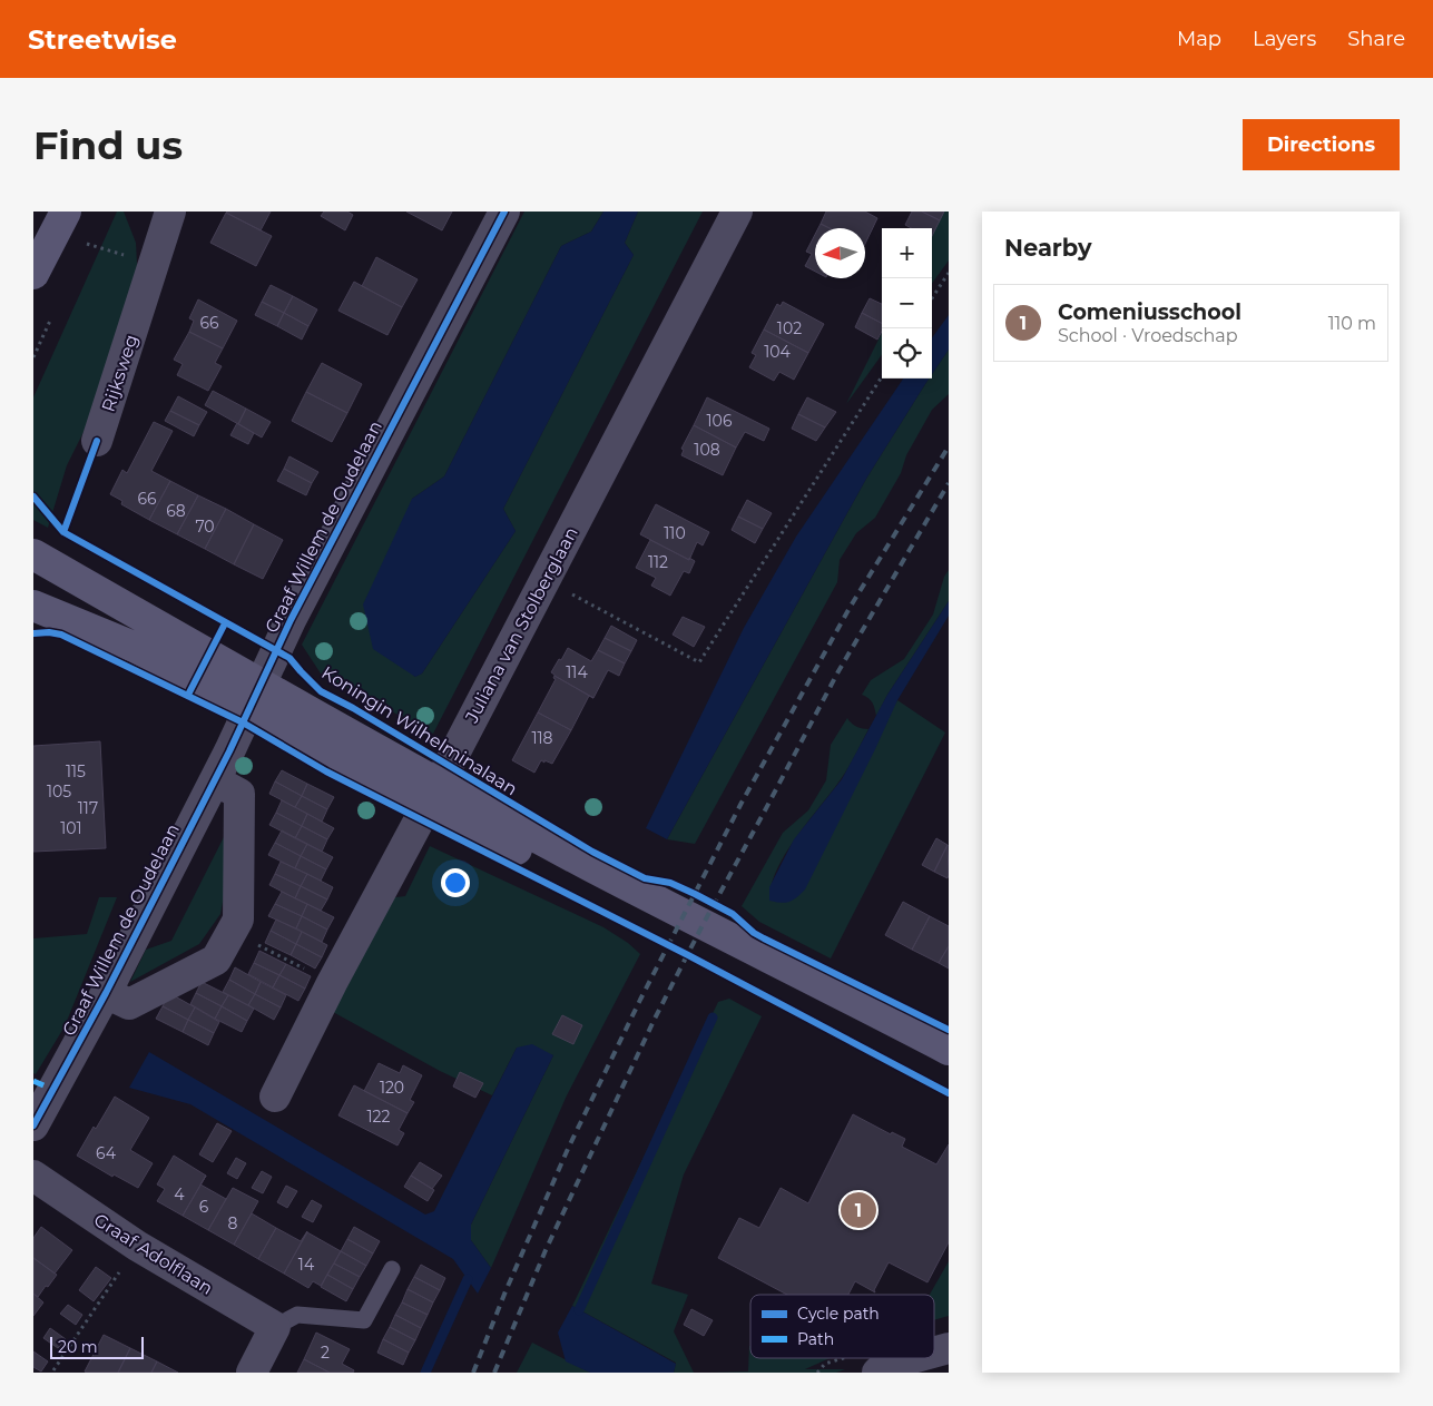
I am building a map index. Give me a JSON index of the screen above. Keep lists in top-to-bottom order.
{
  "streets": {
    "main road": ["Koningin Wilhelminalaan"],
    "street": [
      "Rijksweg",
      "Graaf Willem de Oudelaan",
      "Juliana van Stolberglaan",
      "Graaf Adolflaan"
    ]
  },
  "crossings": [
    ["Graaf Willem de Oudelaan", "Koningin Wilhelminalaan"],
    ["Juliana van Stolberglaan", "Koningin Wilhelminalaan"]
  ],
  "house_numbers": [
    "66",
    "102",
    "104",
    "106",
    "108",
    "66",
    "68",
    "70",
    "110",
    "112",
    "114",
    "118",
    "115",
    "105",
    "117",
    "101",
    "120",
    "122",
    "64",
    "4",
    "6",
    "8",
    "14",
    "2"
  ],
  "legend": ["Cycle path", "Path"],
  "scale_bar": "20 m",
  "north": "left",
  "page": {
    "header": "Streetwise",
    "nav": ["Map", "Layers", "Share"],
    "buttons": "Directions",
    "title": "Find us",
    "heading": "Nearby",
    "map_buttons": ["+", "−"],
    "list": [
      {
        "mark": "1",
        "name": "Comeniusschool",
        "note": "School · Vroedschap",
        "value": "110 m"
      }
    ],
    "pins": "1",
    "scale": "20 m"
  }
}
